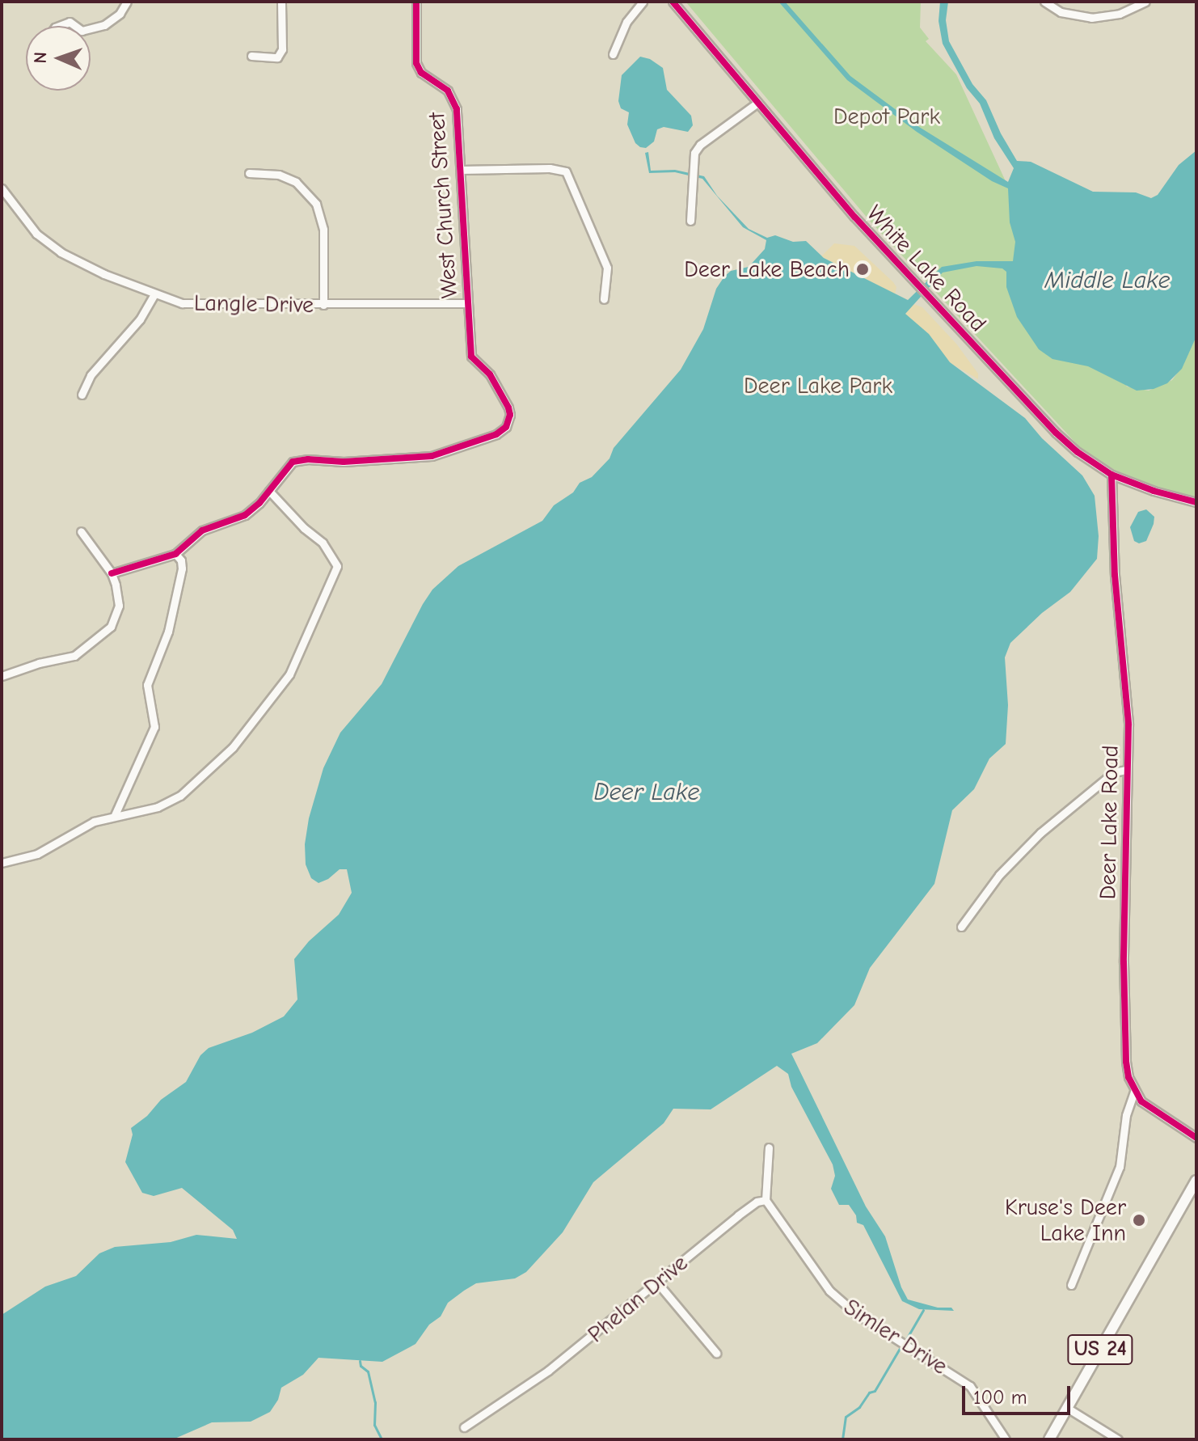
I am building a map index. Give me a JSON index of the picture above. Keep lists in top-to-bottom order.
{
  "streets": {
    "main road": ["US 24"],
    "street": [
      "West Church Street",
      "White Lake Road",
      "Langle Drive",
      "Deer Lake Road",
      "Phelan Drive",
      "Simler Drive"
    ]
  },
  "crossings": [
    ["West Church Street", "Langle Drive"],
    ["White Lake Road", "Deer Lake Road"],
    ["Phelan Drive", "Simler Drive"]
  ],
  "water": ["Middle Lake", "Deer Lake"],
  "parks": ["Depot Park", "Deer Lake Park"],
  "places": ["Deer Lake Beach", "Kruse's Deer Lake Inn"],
  "scale_bar": "100 m",
  "north": "left"
}
